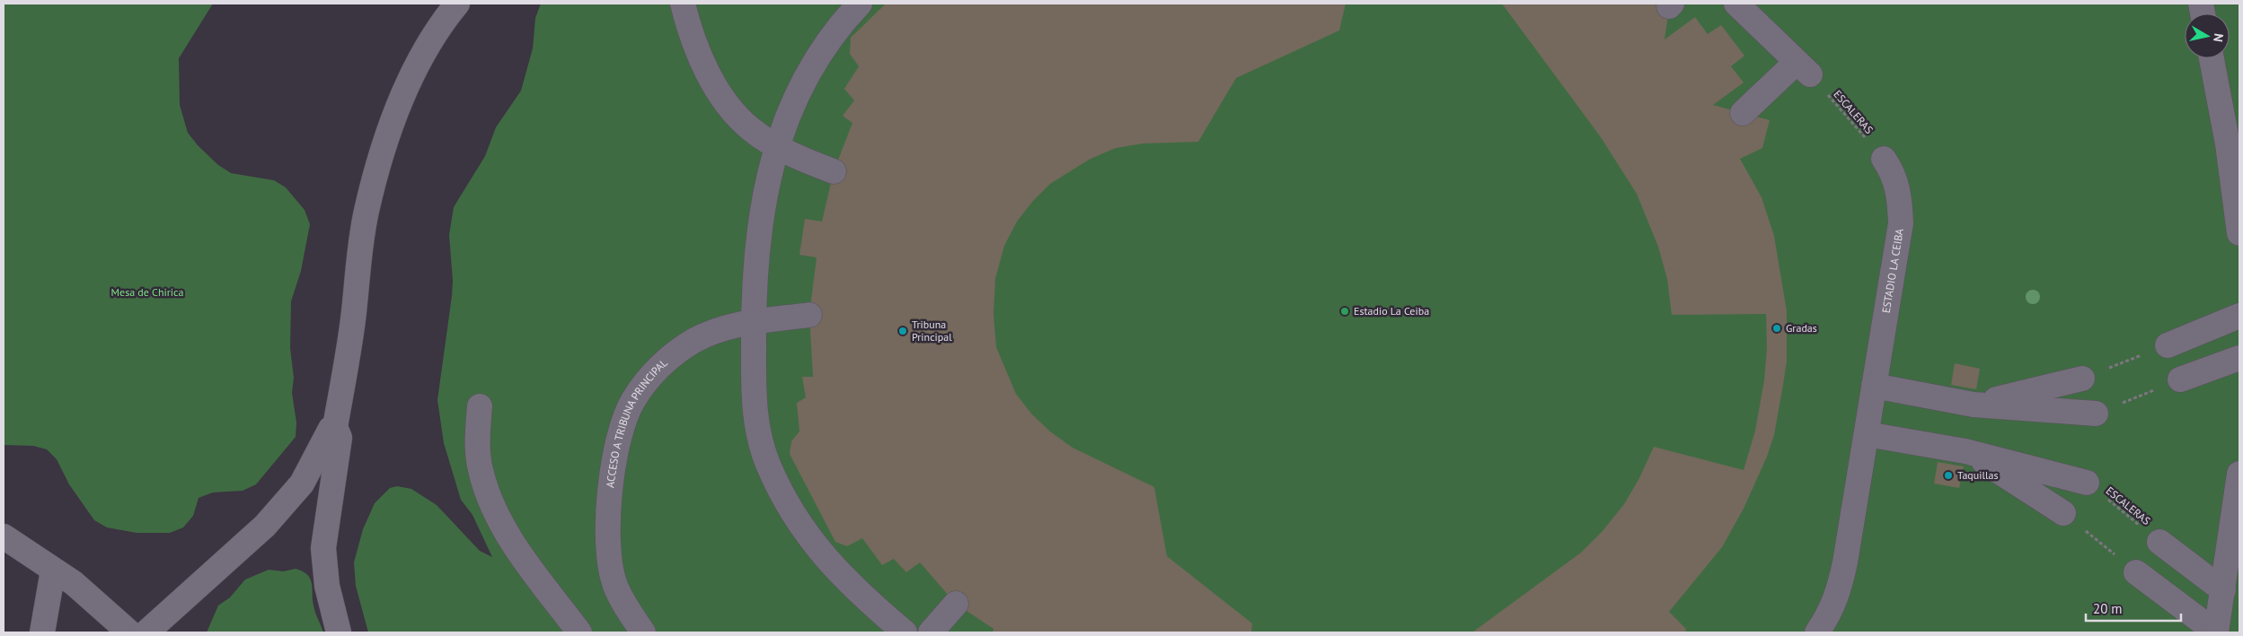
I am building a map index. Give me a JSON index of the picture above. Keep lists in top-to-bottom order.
{
  "streets": {
    "street": ["ESTADIO LA CEIBA", "ACCESO A TRIBUNA PRINCIPAL"],
    "path": ["ESCALERAS"]
  },
  "crossings": [
    ["ESCALERAS", "ESTADIO LA CEIBA"]
  ],
  "parks": ["Mesa de Chirica"],
  "places": [
    "Estadio La Ceiba",
    "Gradas",
    "Tribuna Principal",
    "Taquillas"
  ],
  "scale_bar": "20 m",
  "north": "right"
}
